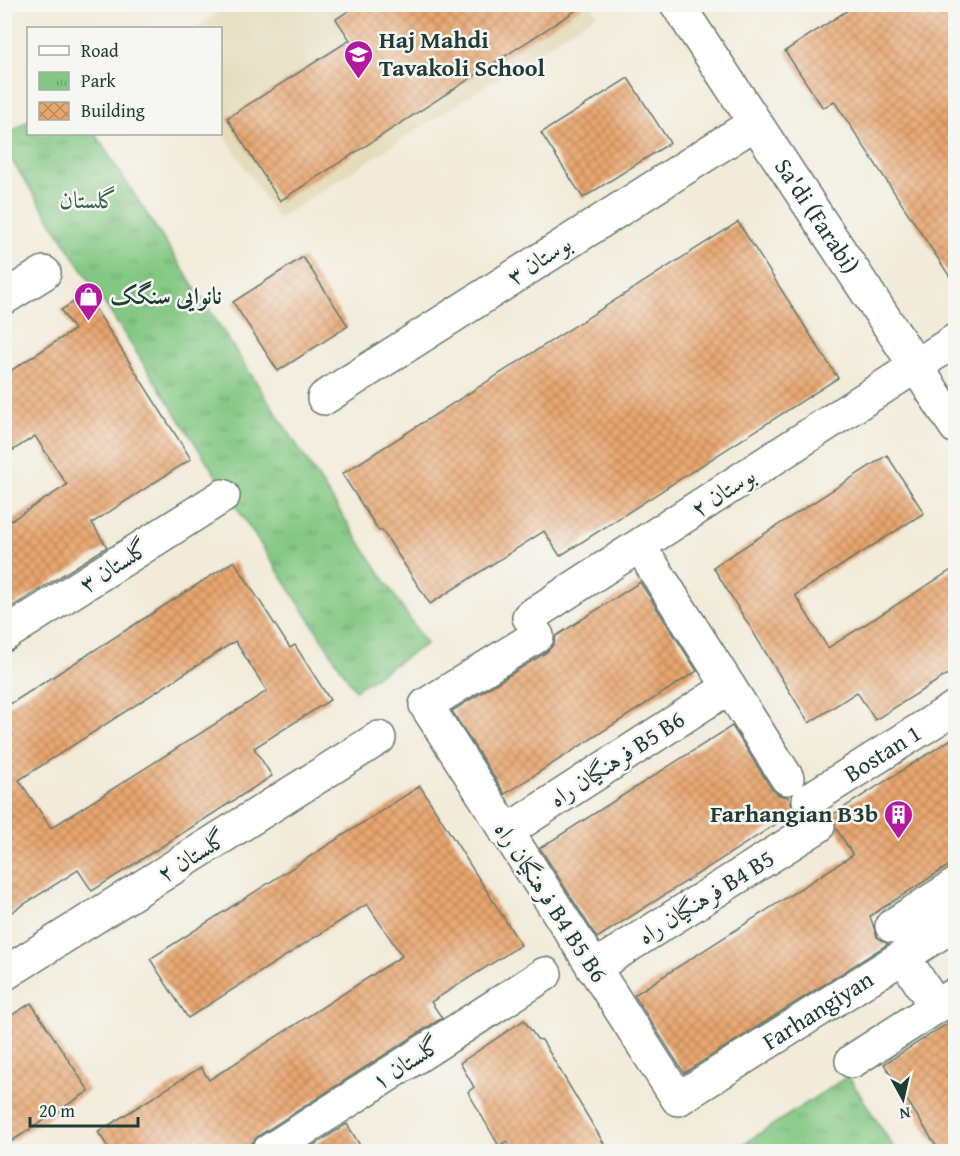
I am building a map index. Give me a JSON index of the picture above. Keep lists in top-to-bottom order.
{
  "streets": {
    "street": [
      "Sa'di (Farabi)",
      "بوستان ۳",
      "بوستان ۲",
      "گلستان ۳",
      "Bostan 1",
      "فرهنگیان راه B5 B6",
      "گلستان ۲",
      "فرهنگیان راه B4 B5",
      "فرهنگیان راه B4 B5 B6",
      "Farhangiyan",
      "گلستان ۱"
    ]
  },
  "crossings": [
    ["Sa'di (Farabi)", "بوستان ۳"],
    ["Sa'di (Farabi)", "بوستان ۲"],
    ["بوستان ۲", "فرهنگیان راه B4 B5 B6"],
    ["Bostan 1", "فرهنگیان راه B4 B5"],
    ["فرهنگیان راه B5 B6", "فرهنگیان راه B4 B5 B6"],
    ["فرهنگیان راه B4 B5", "فرهنگیان راه B4 B5 B6"],
    ["فرهنگیان راه B4 B5 B6", "Farhangiyan"]
  ],
  "parks": ["گلستان"],
  "places": {
    "school or university": ["Haj Mahdi Tavakoli School"],
    "shop": ["نانوایی سنگک"],
    "building": ["Farhangian B3b"]
  },
  "legend": ["Road", "Park", "Building"],
  "scale_bar": "20 m",
  "north": "bottom"
}
